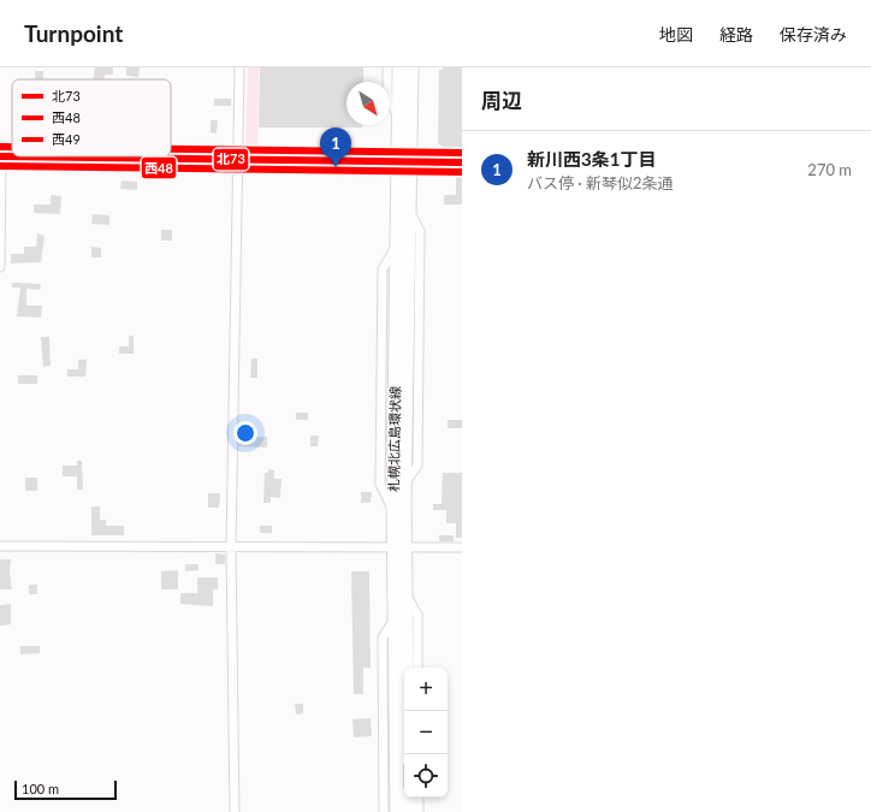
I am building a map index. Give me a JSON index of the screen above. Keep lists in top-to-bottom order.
{
  "streets": {
    "main road": ["札幌北広島環状線"]
  },
  "lines": ["transit line 西49", "transit line 北73", "transit line 西48"],
  "legend": ["北73", "西48", "西49"],
  "scale_bar": "100 m",
  "north": "bottom right",
  "page": {
    "header": "Turnpoint",
    "nav": ["地図", "経路", "保存済み"],
    "heading": "周辺",
    "pins": "1",
    "list": [
      {
        "mark": "1",
        "name": "新川西3条1丁目",
        "note": "バス停 · 新琴似2条通",
        "value": "270 m"
      }
    ],
    "map_buttons": ["+", "−"],
    "scale": "100 m"
  }
}
